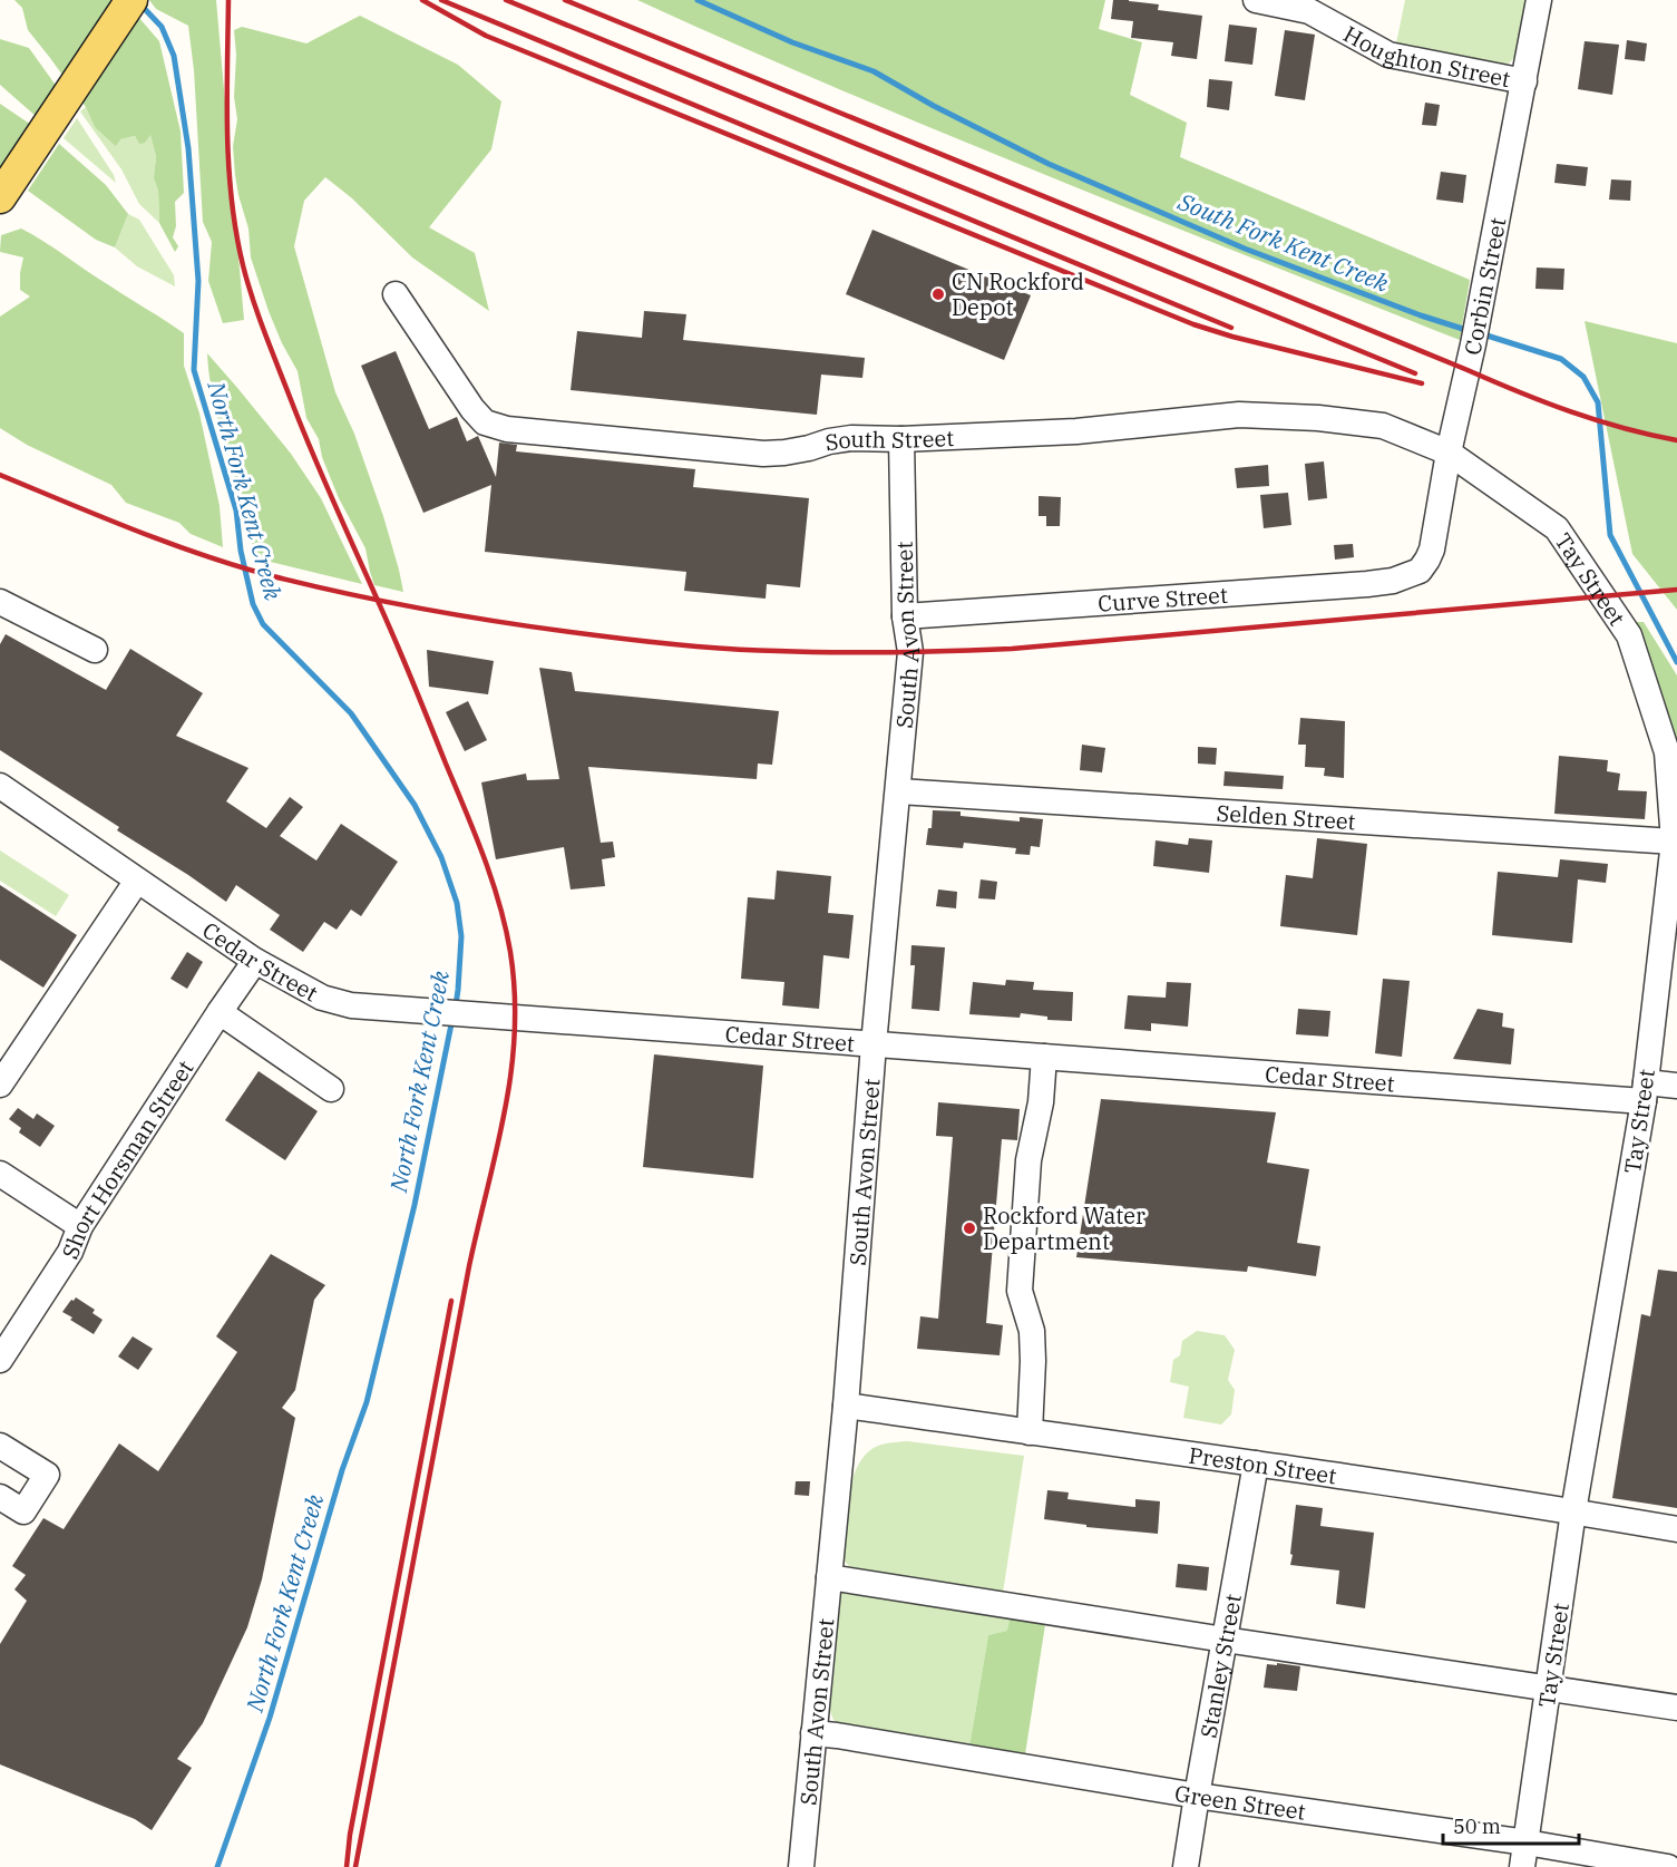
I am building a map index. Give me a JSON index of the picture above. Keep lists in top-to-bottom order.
{
  "streets": {
    "street": [
      "Houghton Street",
      "Corbin Street",
      "South Street",
      "Tay Street",
      "Curve Street",
      "South Avon Street",
      "Selden Street",
      "Cedar Street",
      "Short Horsman Street",
      "Preston Street",
      "Stanley Street",
      "Green Street"
    ]
  },
  "crossings": [
    ["Houghton Street", "Corbin Street"],
    ["Corbin Street", "South Street"],
    ["Corbin Street", "Tay Street"],
    ["Corbin Street", "Curve Street"],
    ["South Street", "Tay Street"],
    ["South Street", "South Avon Street"],
    ["Tay Street", "Selden Street"],
    ["Tay Street", "Cedar Street"],
    ["Tay Street", "Preston Street"],
    ["Tay Street", "Green Street"],
    ["Curve Street", "South Avon Street"],
    ["South Avon Street", "Selden Street"],
    ["South Avon Street", "Cedar Street"],
    ["South Avon Street", "Preston Street"],
    ["South Avon Street", "Green Street"],
    ["Cedar Street", "Short Horsman Street"],
    ["Preston Street", "Stanley Street"],
    ["Stanley Street", "Green Street"]
  ],
  "water": ["South Fork Kent Creek", "North Fork Kent Creek"],
  "places": ["CN Rockford Depot", "Rockford Water Department"],
  "scale_bar": "50 m"
}
